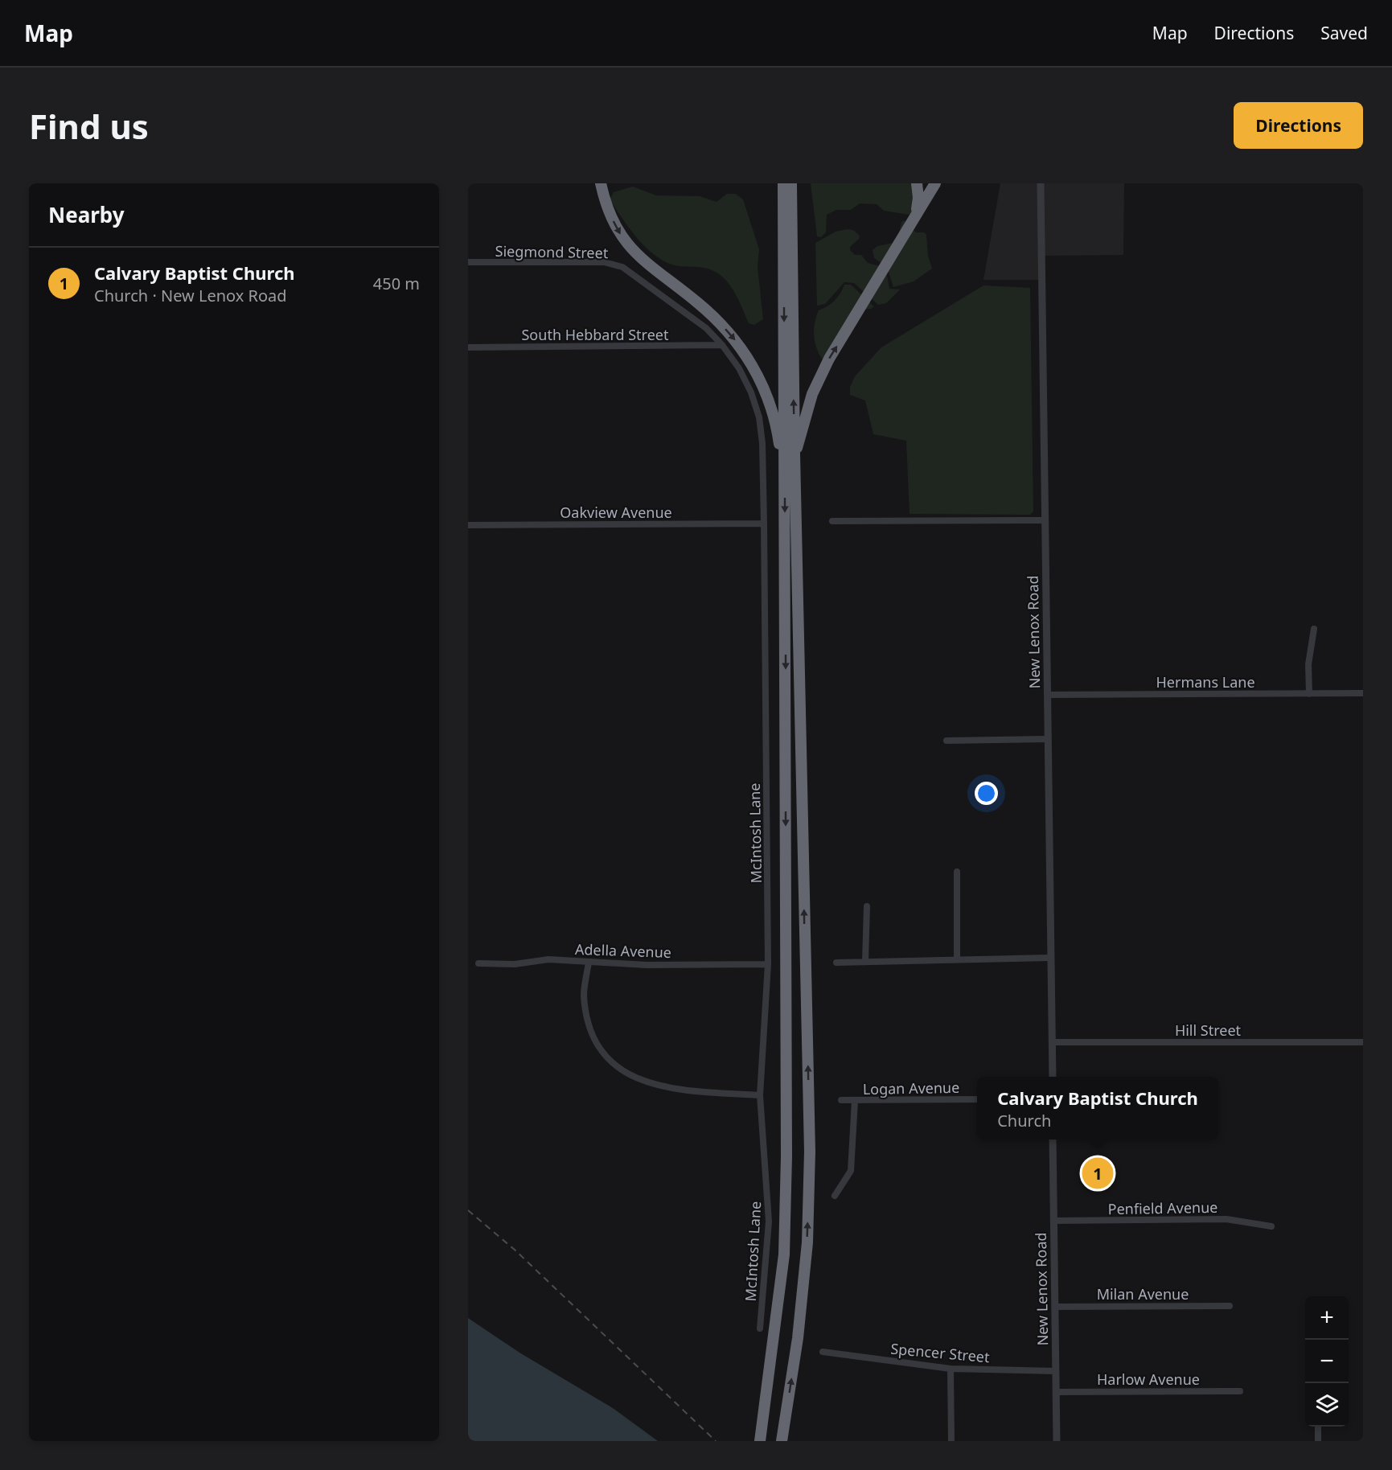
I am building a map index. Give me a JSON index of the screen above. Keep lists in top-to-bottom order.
{
  "streets": {
    "street": [
      "Siegmond Street",
      "South Hebbard Street",
      "Oakview Avenue",
      "New Lenox Road",
      "Hermans Lane",
      "McIntosh Lane",
      "Adella Avenue",
      "Hill Street",
      "Logan Avenue",
      "Penfield Avenue",
      "Milan Avenue",
      "Spencer Street",
      "Harlow Avenue"
    ]
  },
  "crossings": [
    ["Siegmond Street", "South Hebbard Street"],
    ["Siegmond Street", "McIntosh Lane"],
    ["South Hebbard Street", "McIntosh Lane"],
    ["Oakview Avenue", "McIntosh Lane"],
    ["New Lenox Road", "Hermans Lane"],
    ["New Lenox Road", "Hill Street"],
    ["New Lenox Road", "Penfield Avenue"],
    ["New Lenox Road", "Milan Avenue"],
    ["New Lenox Road", "Spencer Street"],
    ["New Lenox Road", "Harlow Avenue"],
    ["McIntosh Lane", "Adella Avenue"]
  ],
  "page": {
    "header": "Map",
    "nav": ["Map", "Directions", "Saved"],
    "buttons": "Directions",
    "title": "Find us",
    "heading": "Nearby",
    "list": [
      {
        "mark": "1",
        "name": "Calvary Baptist Church",
        "note": "Church · New Lenox Road",
        "value": "450 m"
      }
    ],
    "popup": ["Calvary Baptist Church", "Church"],
    "pins": "1",
    "map_buttons": ["+", "−"]
  }
}
